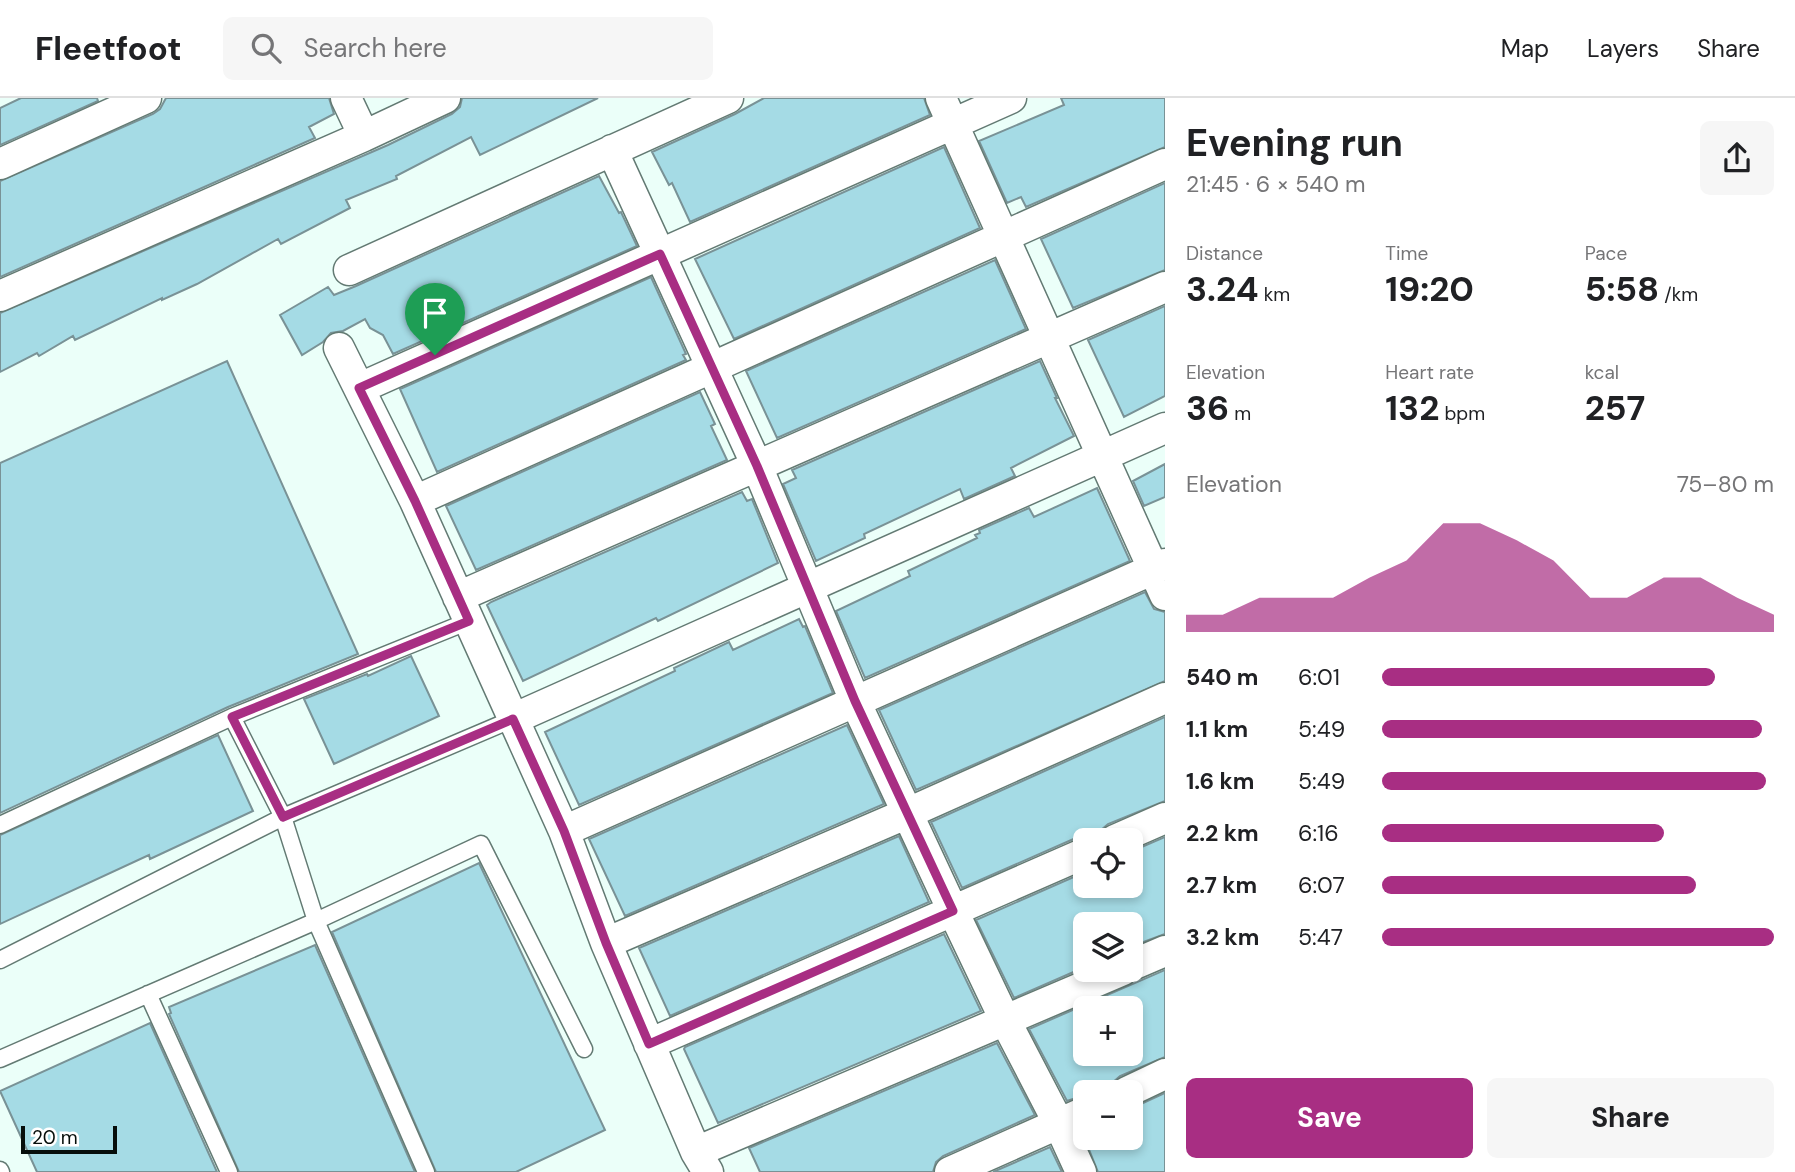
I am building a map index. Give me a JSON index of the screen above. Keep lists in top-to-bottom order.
{
  "scale_bar": "20 m",
  "page": {
    "header": "Fleetfoot",
    "search": "Search here",
    "nav": ["Map", "Layers", "Share"],
    "heading": ["Evening run", "21:45 · 6 × 540 m"],
    "stats": [
      ["Distance", "3.24 km"],
      ["Time", "19:20"],
      ["Pace", "5:58 /km"],
      ["Elevation", "36 m"],
      ["Heart rate", "132 bpm"],
      ["kcal", "257"]
    ],
    "chart": ["Elevation", "75–80 m"],
    "list": [
      {
        "name": "540 m",
        "note": "6:01"
      },
      {
        "name": "1.1 km",
        "note": "5:49"
      },
      {
        "name": "1.6 km",
        "note": "5:49"
      },
      {
        "name": "2.2 km",
        "note": "6:16"
      },
      {
        "name": "2.7 km",
        "note": "6:07"
      },
      {
        "name": "3.2 km",
        "note": "5:47"
      }
    ],
    "map_buttons": ["+", "−"],
    "buttons": ["Save", "Share"],
    "scale": "20 m"
  }
}
